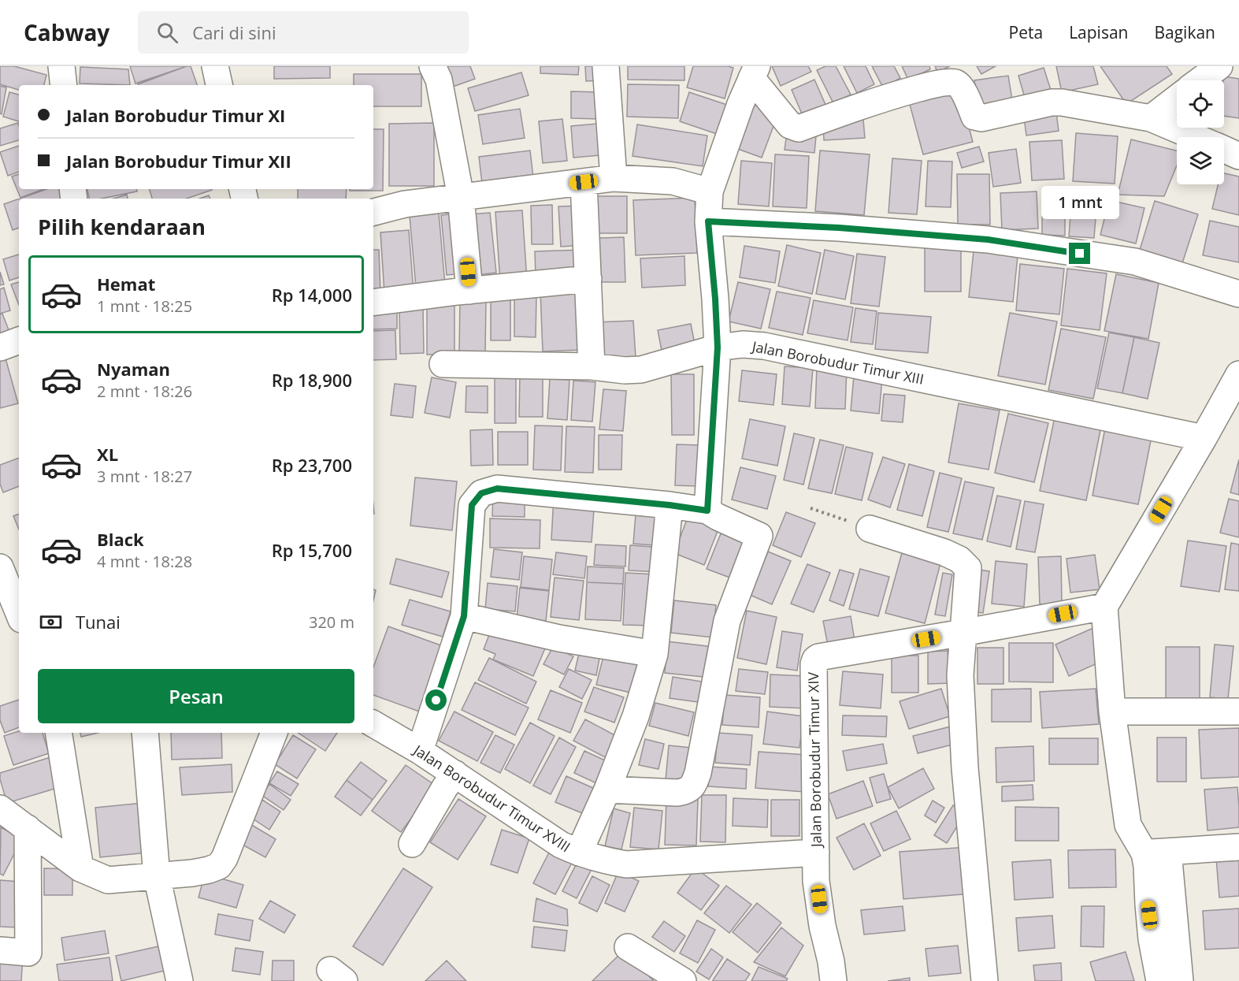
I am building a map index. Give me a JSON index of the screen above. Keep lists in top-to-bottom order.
{
  "streets": {
    "street": ["Jalan Borobudur Timur XIII", "Jalan Borobudur Timur XIV", "Jalan Borobudur Timur XVIII"]
  },
  "crossings": [
    ["Jalan Borobudur Timur XIV", "Jalan Borobudur Timur XVIII"]
  ],
  "page": {
    "header": "Cabway",
    "search": "Cari di sini",
    "nav": ["Peta", "Lapisan", "Bagikan"],
    "banner": ["Jalan Borobudur Timur XI", "Jalan Borobudur Timur XII"],
    "bubble": "1 mnt",
    "heading": "Pilih kendaraan",
    "list": [
      {
        "name": "Hemat",
        "note": "1 mnt · 18:25",
        "value": "Rp 14,000"
      },
      {
        "name": "Nyaman",
        "note": "2 mnt · 18:26",
        "value": "Rp 18,900"
      },
      {
        "name": "XL",
        "note": "3 mnt · 18:27",
        "value": "Rp 23,700"
      },
      {
        "name": "Black",
        "note": "4 mnt · 18:28",
        "value": "Rp 15,700"
      }
    ],
    "pay": ["Tunai", "320 m"],
    "buttons": "Pesan"
  }
}
